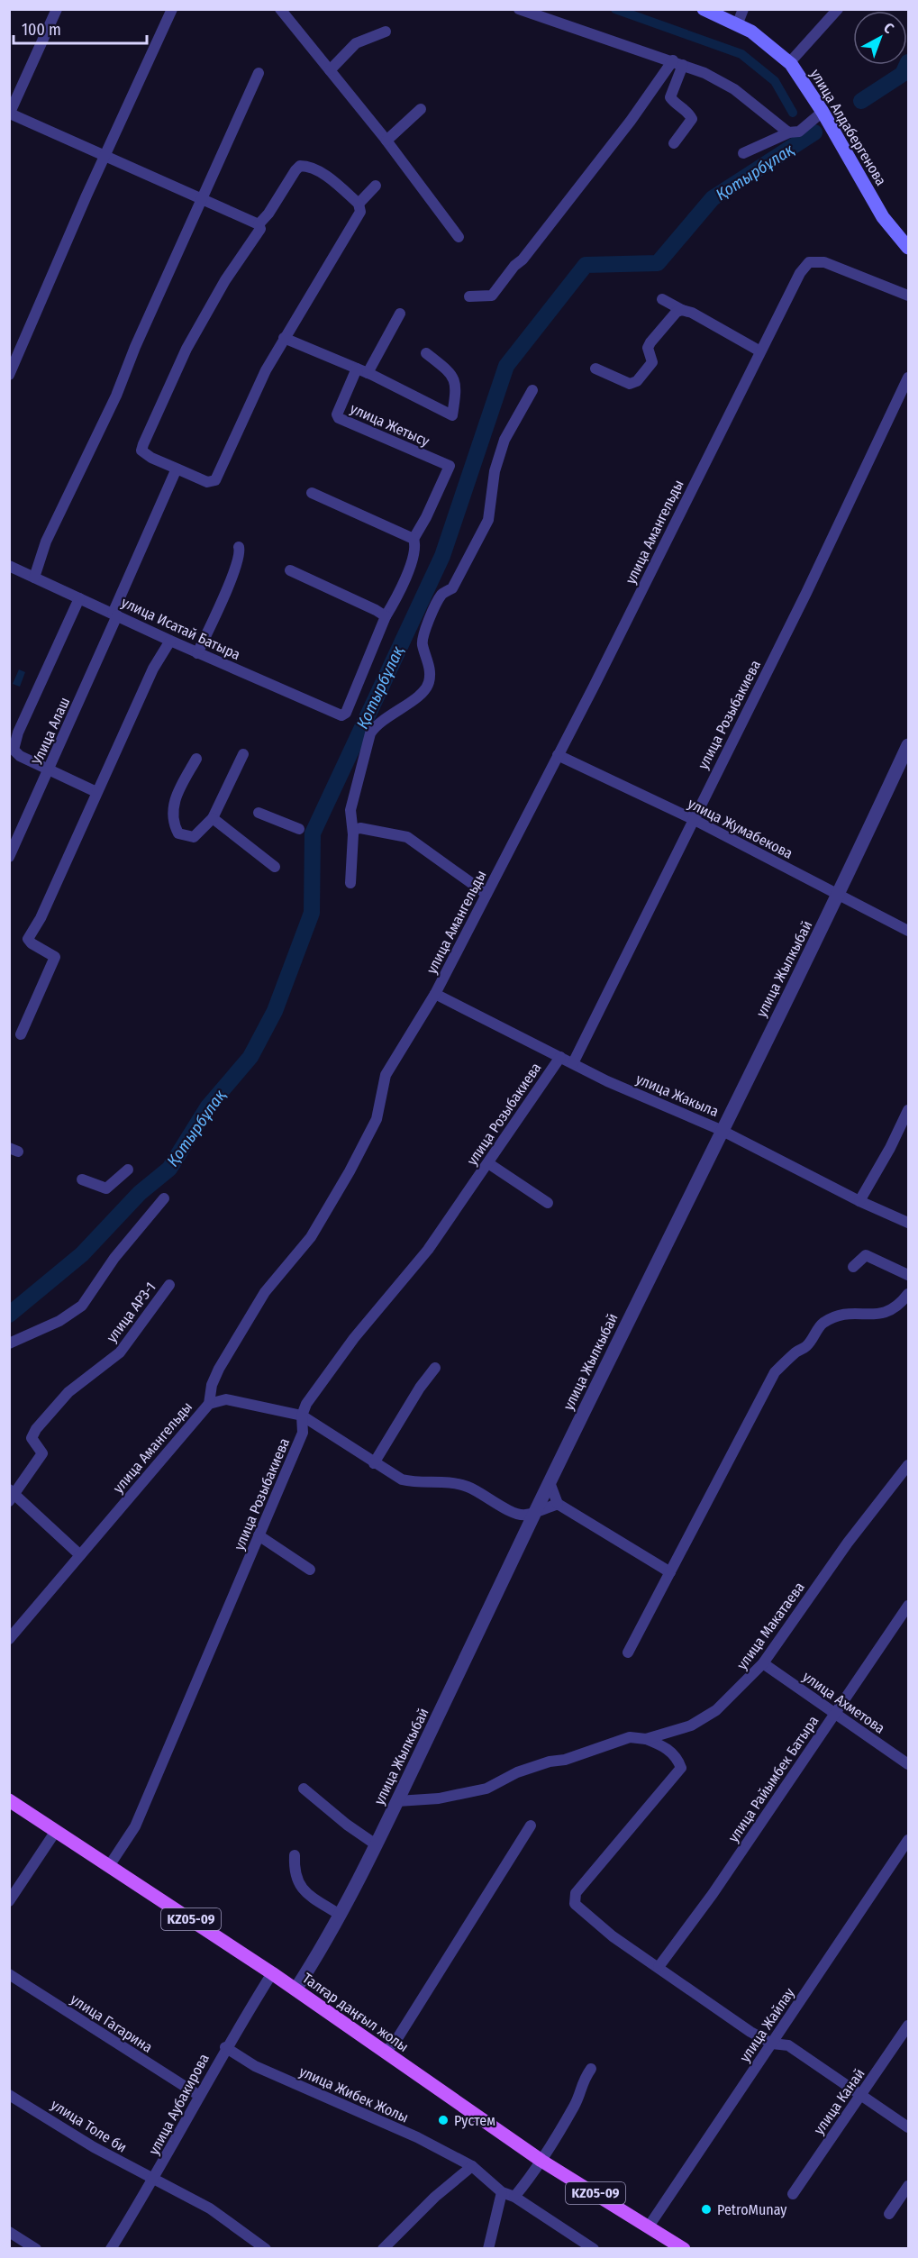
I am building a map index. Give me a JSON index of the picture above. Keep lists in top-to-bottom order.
{
  "streets": {
    "main road": ["улица Алдабергенова", "KZ05-09", "Талғар даңғыл жолы"],
    "street": [
      "улица Жетысу",
      "улица Амангельды",
      "улица Исатай Батыра",
      "улица Розыбакиева",
      "Улица Алаш",
      "улица Жумабекова",
      "улица Жылкыбай",
      "улица Жакыла",
      "улица АРЗ-1",
      "улица Макатаева",
      "улица Ахметова",
      "улица Райымбек Батыра",
      "улица Гагарина",
      "улица Жайлау",
      "улица Жибек Жолы",
      "улица Канай",
      "улица Аубакирова",
      "улица Толе би"
    ]
  },
  "crossings": [
    ["улица Амангельды", "улица Жумабекова"],
    ["улица Амангельды", "улица Жакыла"],
    ["улица Исатай Батыра", "Улица Алаш"],
    ["улица Розыбакиева", "улица Жумабекова"],
    ["улица Розыбакиева", "улица Жакыла"],
    ["улица Розыбакиева", "Талғар даңғыл жолы"],
    ["улица Жумабекова", "улица Жылкыбай"],
    ["улица Жылкыбай", "улица Жакыла"],
    ["улица Жылкыбай", "улица Макатаева"],
    ["улица Жылкыбай", "Талғар даңғыл жолы"],
    ["улица Макатаева", "улица Ахметова"],
    ["улица Ахметова", "улица Райымбек Батыра"],
    ["Талғар даңғыл жолы", "улица Жайлау"],
    ["Талғар даңғыл жолы", "улица Аубакирова"],
    ["улица Гагарина", "улица Аубакирова"],
    ["улица Жибек Жолы", "улица Аубакирова"],
    ["улица Аубакирова", "улица Толе би"]
  ],
  "water": ["Қотырбұлақ"],
  "places": ["Рустем", "PetroMunay"],
  "scale_bar": "100 m",
  "north": "top right"
}
